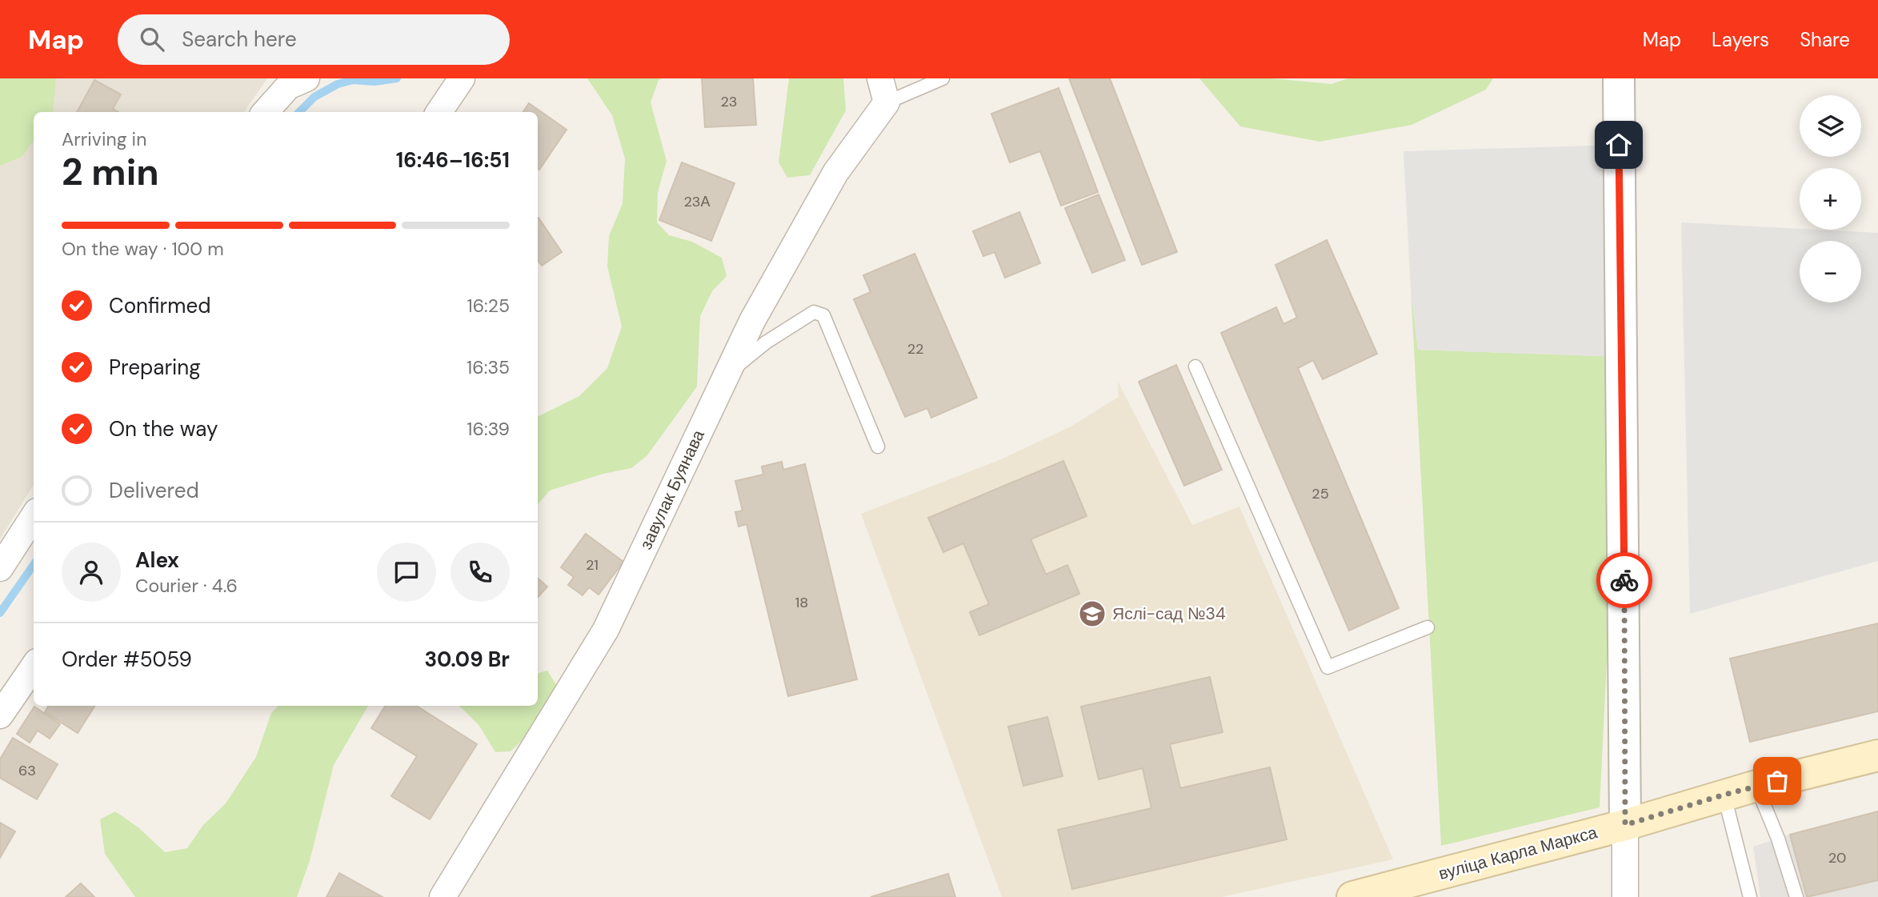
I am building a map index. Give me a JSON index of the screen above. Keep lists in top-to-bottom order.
{
  "streets": {
    "main road": ["вуліца Карла Маркса"],
    "street": ["завулак Буянава"]
  },
  "places": {
    "school or university": ["Яслі-сад №34"]
  },
  "house_numbers": [
    "23",
    "23А",
    "22",
    "25",
    "21",
    "18",
    "63",
    "20"
  ],
  "page": {
    "header": "Map",
    "search": "Search here",
    "nav": ["Map", "Layers", "Share"],
    "map_buttons": ["+", "−"],
    "heading": ["2 min", "Arriving in", "16:46–16:51"],
    "panel": [
      "Alex",
      "Courier · 4.6",
      "Order #5059",
      "30.09 Br"
    ],
    "bar": "On the way · 100 m",
    "list": [
      ["Confirmed", "16:25"],
      ["Preparing", "16:35"],
      ["On the way", "16:39"],
      "Delivered"
    ]
  }
}
